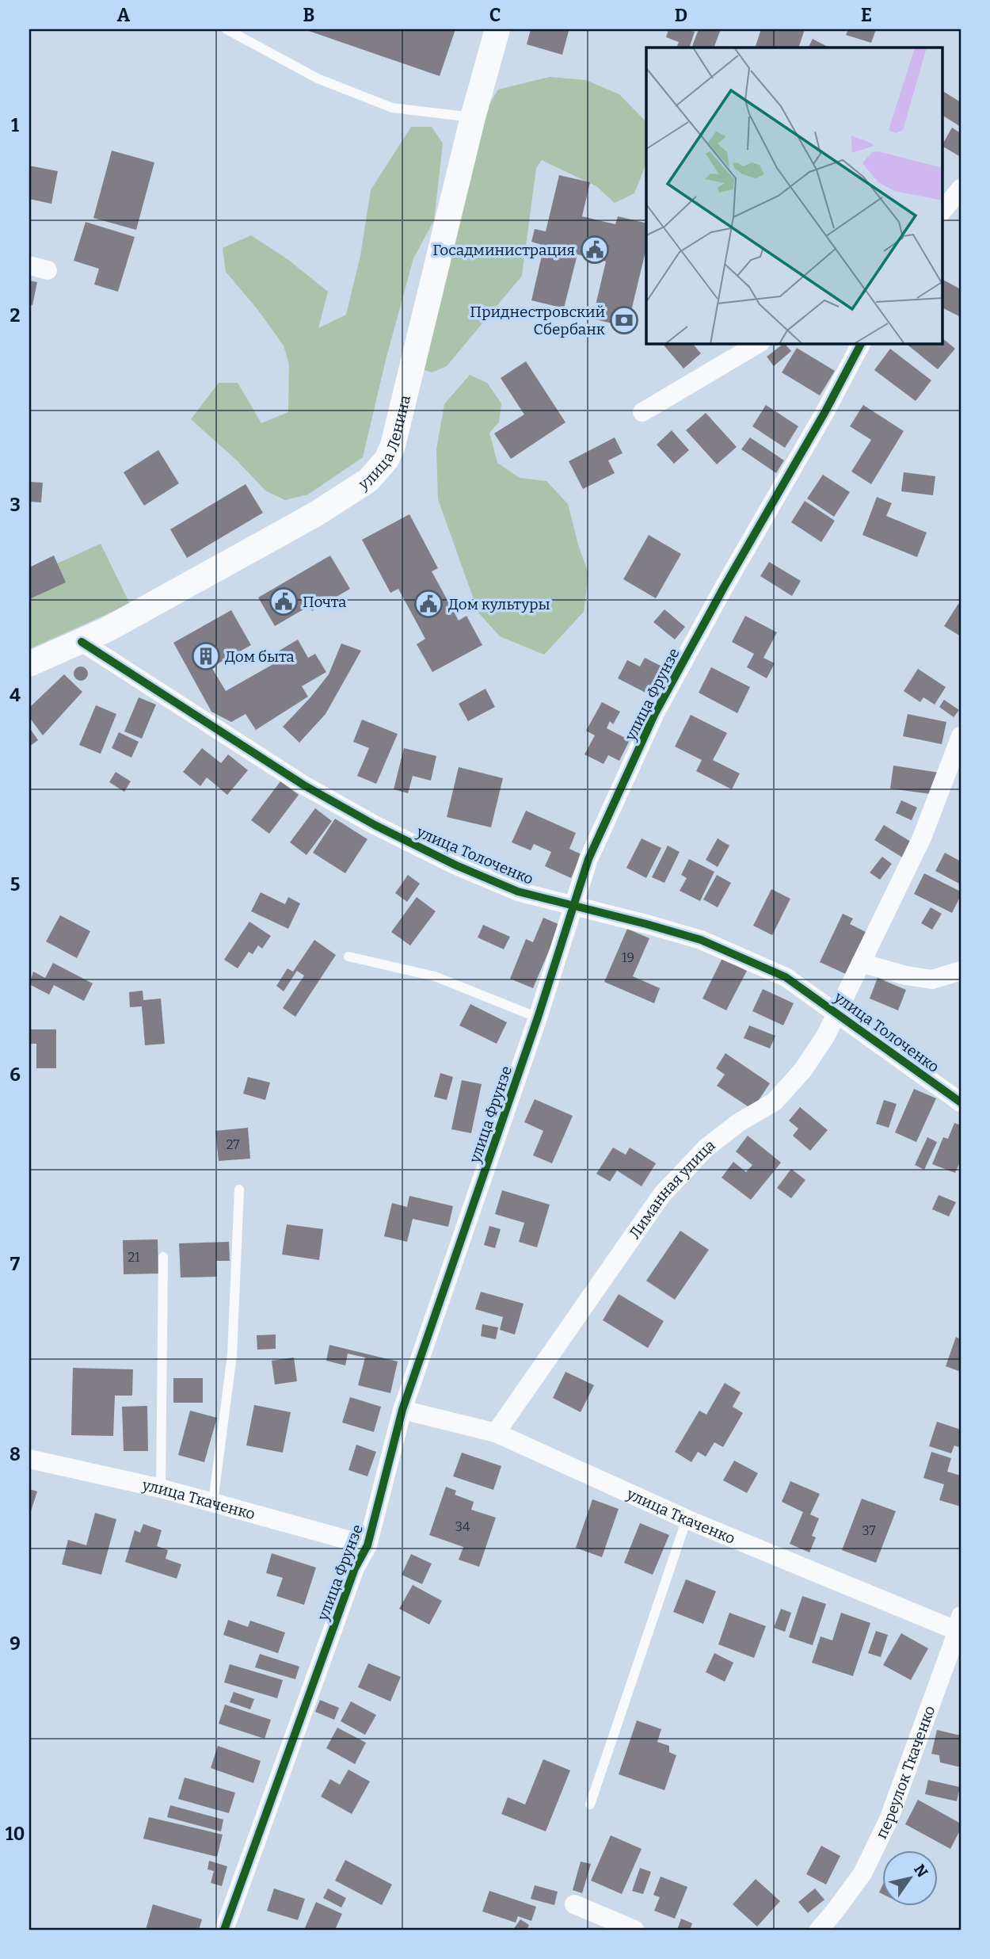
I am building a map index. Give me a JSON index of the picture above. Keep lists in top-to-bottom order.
{
  "streets": {
    "street": [
      "улица Ленина",
      "улица Фрунзе",
      "улица Толоченко",
      "Лиманная улица",
      "улица Ткаченко",
      "переулок Ткаченко"
    ]
  },
  "crossings": [
    ["улица Ленина", "улица Толоченко"],
    ["улица Фрунзе", "улица Толоченко"],
    ["улица Фрунзе", "улица Ткаченко"],
    ["улица Толоченко", "Лиманная улица"],
    ["Лиманная улица", "улица Ткаченко"],
    ["улица Ткаченко", "переулок Ткаченко"]
  ],
  "places": {
    "public building": ["Госадминистрация", "Почта", "Дом культуры"],
    "bank": ["Приднестровский Сбербанк"],
    "building": ["Дом быта"]
  },
  "house_numbers": [
    "19",
    "27",
    "21",
    "34",
    "37"
  ],
  "north": "top right",
  "grid": {
    "columns": [
      "A",
      "B",
      "C",
      "D",
      "E"
    ],
    "rows": [
      "1",
      "2",
      "3",
      "4",
      "5",
      "6",
      "7",
      "8",
      "9",
      "10"
    ]
  }
}
